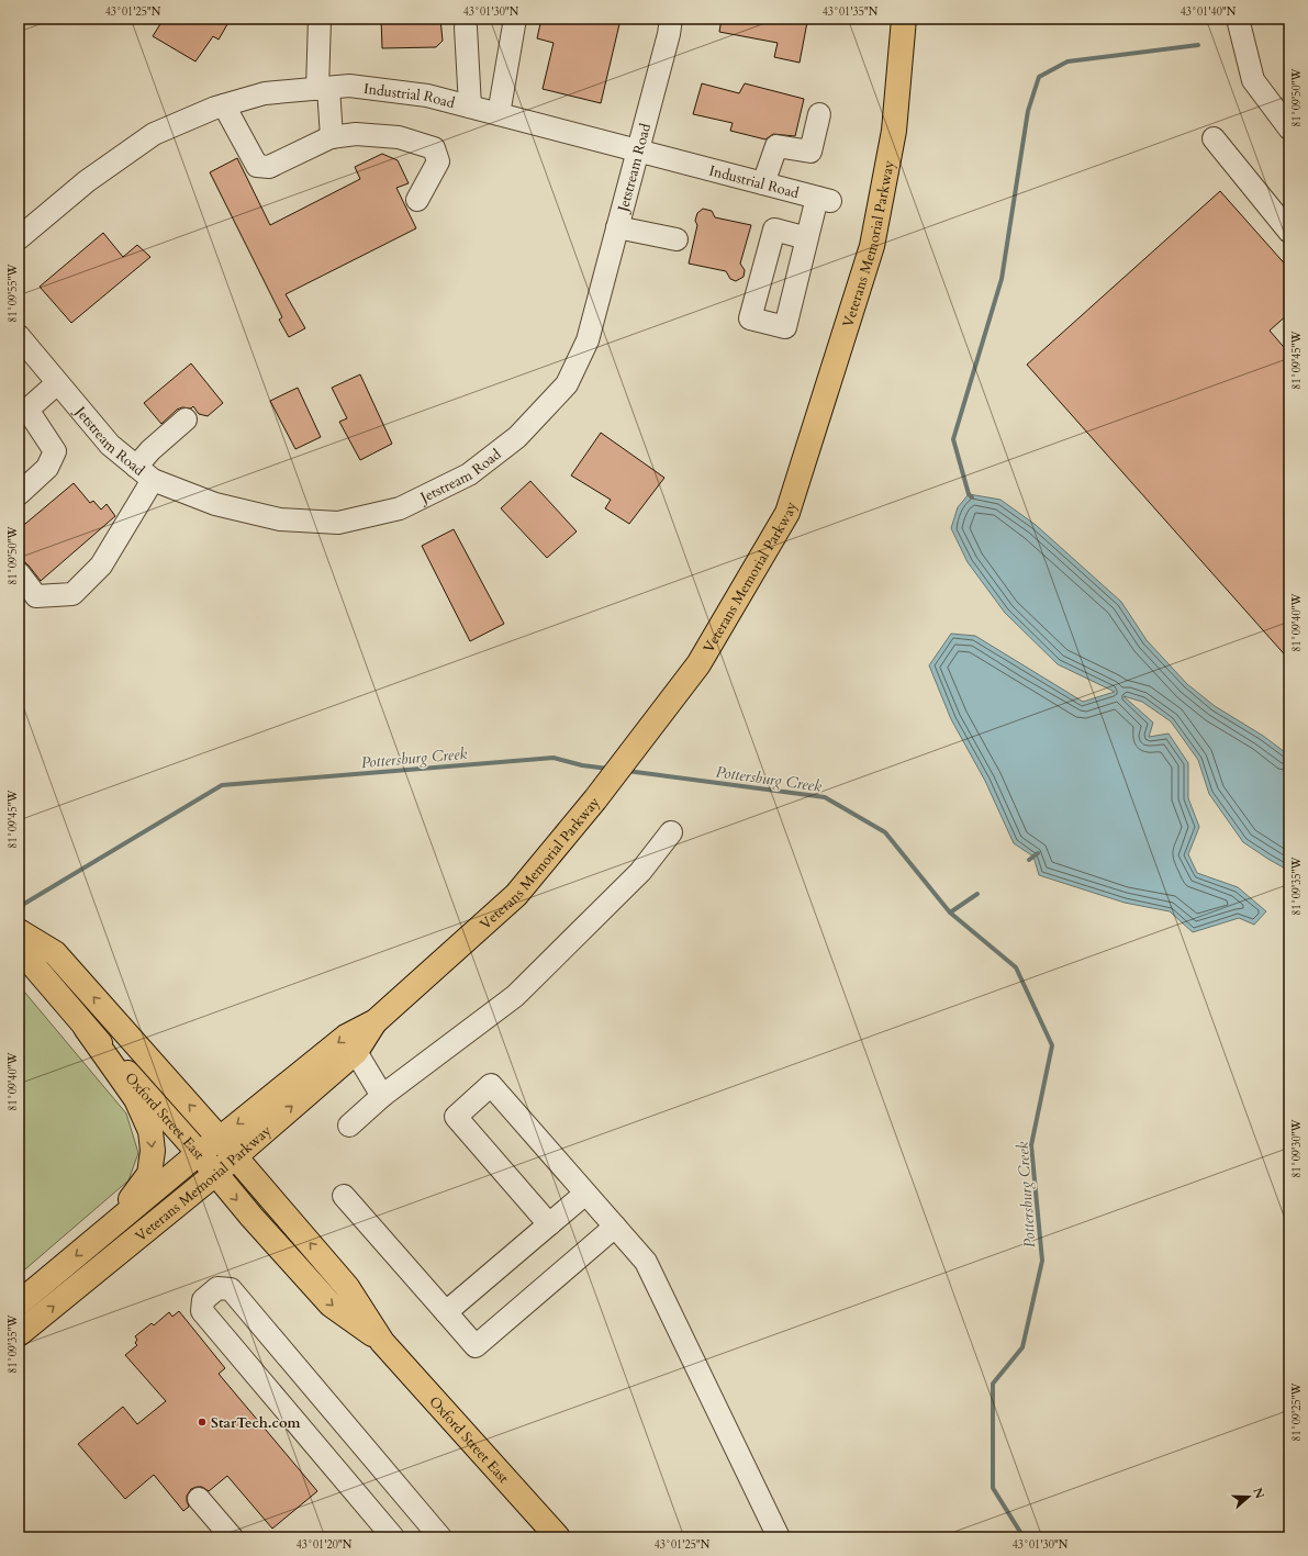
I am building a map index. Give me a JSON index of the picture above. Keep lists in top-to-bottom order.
{
  "streets": {
    "main road": ["Veterans Memorial Parkway", "Oxford Street East"],
    "street": ["Industrial Road", "Jetstream Road"]
  },
  "crossings": [
    ["Industrial Road", "Jetstream Road"],
    ["Veterans Memorial Parkway", "Oxford Street East"]
  ],
  "water": ["Pottersburg Creek"],
  "places": ["StarTech.com"],
  "north": "right",
  "coordinates": [
    "43°01'25\"N",
    "43°01'30\"N",
    "43°01'35\"N",
    "43°01'40\"N",
    "81°09'50\"W",
    "81°09'55\"W",
    "81°09'45\"W",
    "81°09'40\"W",
    "81°09'35\"W",
    "81°09'30\"W",
    "81°09'25\"W",
    "43°01'20\"N"
  ]
}
